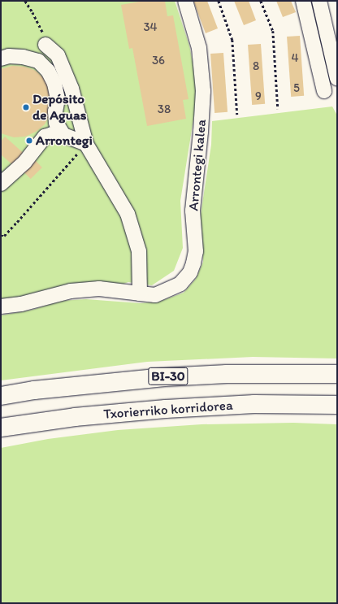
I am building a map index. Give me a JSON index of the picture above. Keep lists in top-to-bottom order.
{
  "streets": {
    "highway": ["BI-30", "Txorierriko korridorea"],
    "street": ["Arrontegi kalea"]
  },
  "places": ["Depósito de Aguas", "Arrontegi"],
  "house_numbers": [
    "34",
    "4",
    "36",
    "8",
    "5",
    "9",
    "38"
  ]
}
